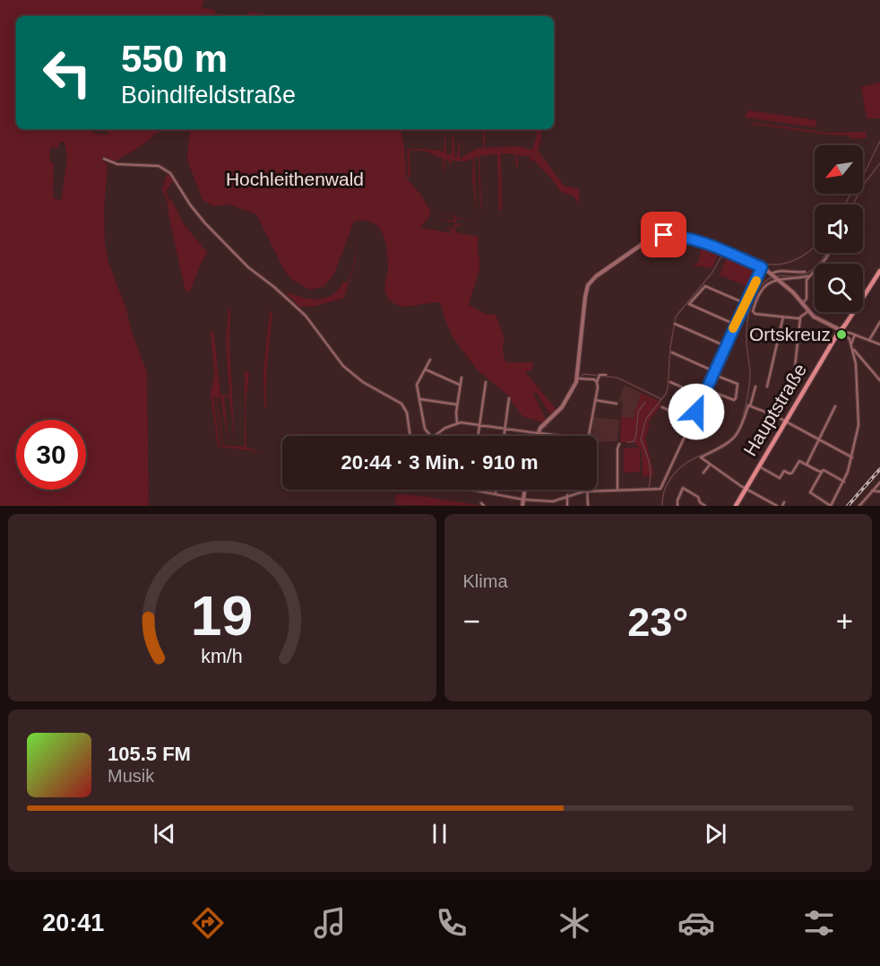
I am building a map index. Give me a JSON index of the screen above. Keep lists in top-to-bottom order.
{
  "streets": {
    "main road": ["Hauptstraße"]
  },
  "parks": ["Hochleithenwald"],
  "places": ["Ortskreuz"],
  "north": "bottom left",
  "page": {
    "turn": ["550 m", "Boindlfeldstraße"],
    "limit": "30",
    "trip": "20:44 · 3 Min. · 910 m",
    "tile": "Klima",
    "heat": ["−", "23°", "+"],
    "song": ["105.5 FM", "Musik"],
    "tabs": "20:41",
    "gauge": ["19", "km/h"]
  }
}
